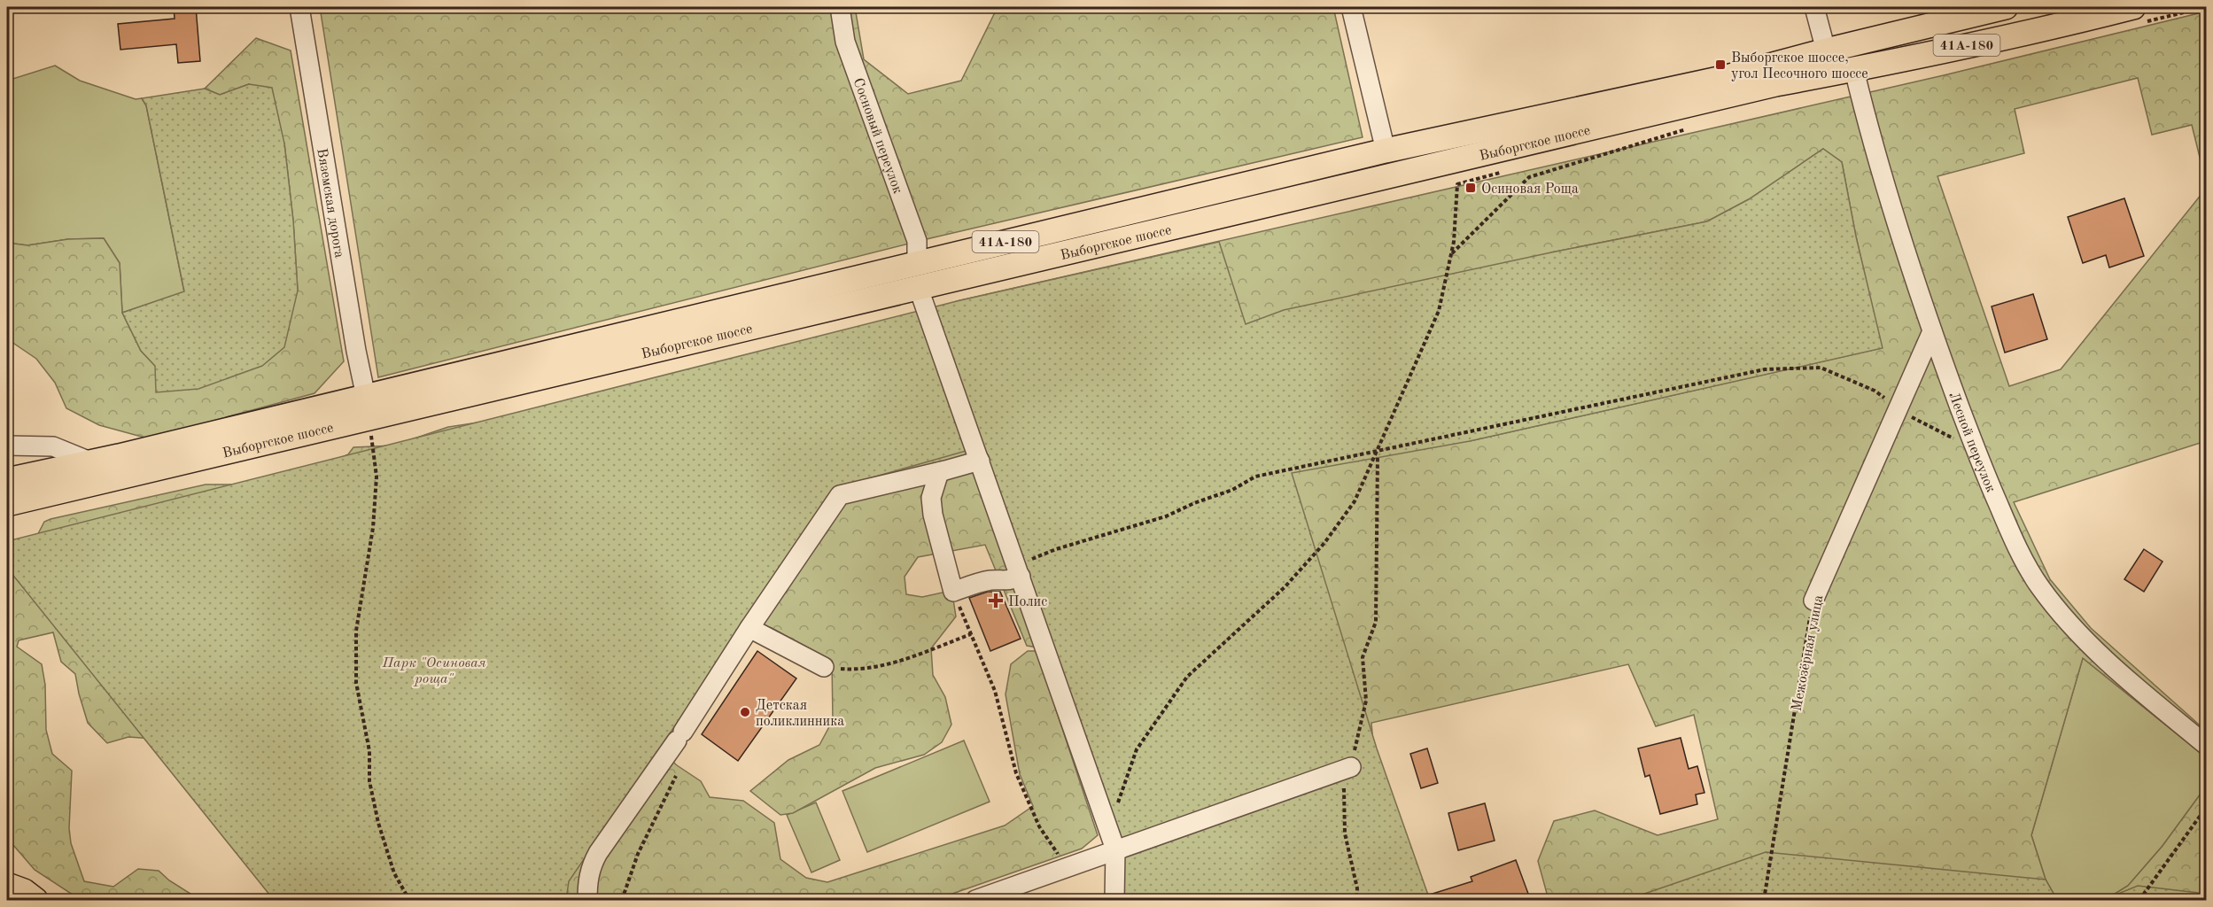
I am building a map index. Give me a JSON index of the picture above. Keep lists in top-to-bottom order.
{
  "streets": {
    "main road": ["41А-180", "Выборгское шоссе"],
    "street": [
      "Сосновый переулок",
      "Вяземская дорога",
      "Лесной переулок",
      "Межозёрная улица"
    ]
  },
  "crossings": [
    ["Сосновый переулок", "Выборгское шоссе"],
    ["Выборгское шоссе", "Вяземская дорога"],
    ["Выборгское шоссе", "Лесной переулок"],
    ["Лесной переулок", "Межозёрная улица"]
  ],
  "parks": ["Парк \"Осиновая роща\""],
  "places": {
    "transit": ["Выборгское шоссе, угол Песочного шоссе", "Осиновая Роща"],
    "health": ["Полис"],
    "other": ["Детская поликлинника"]
  }
}
